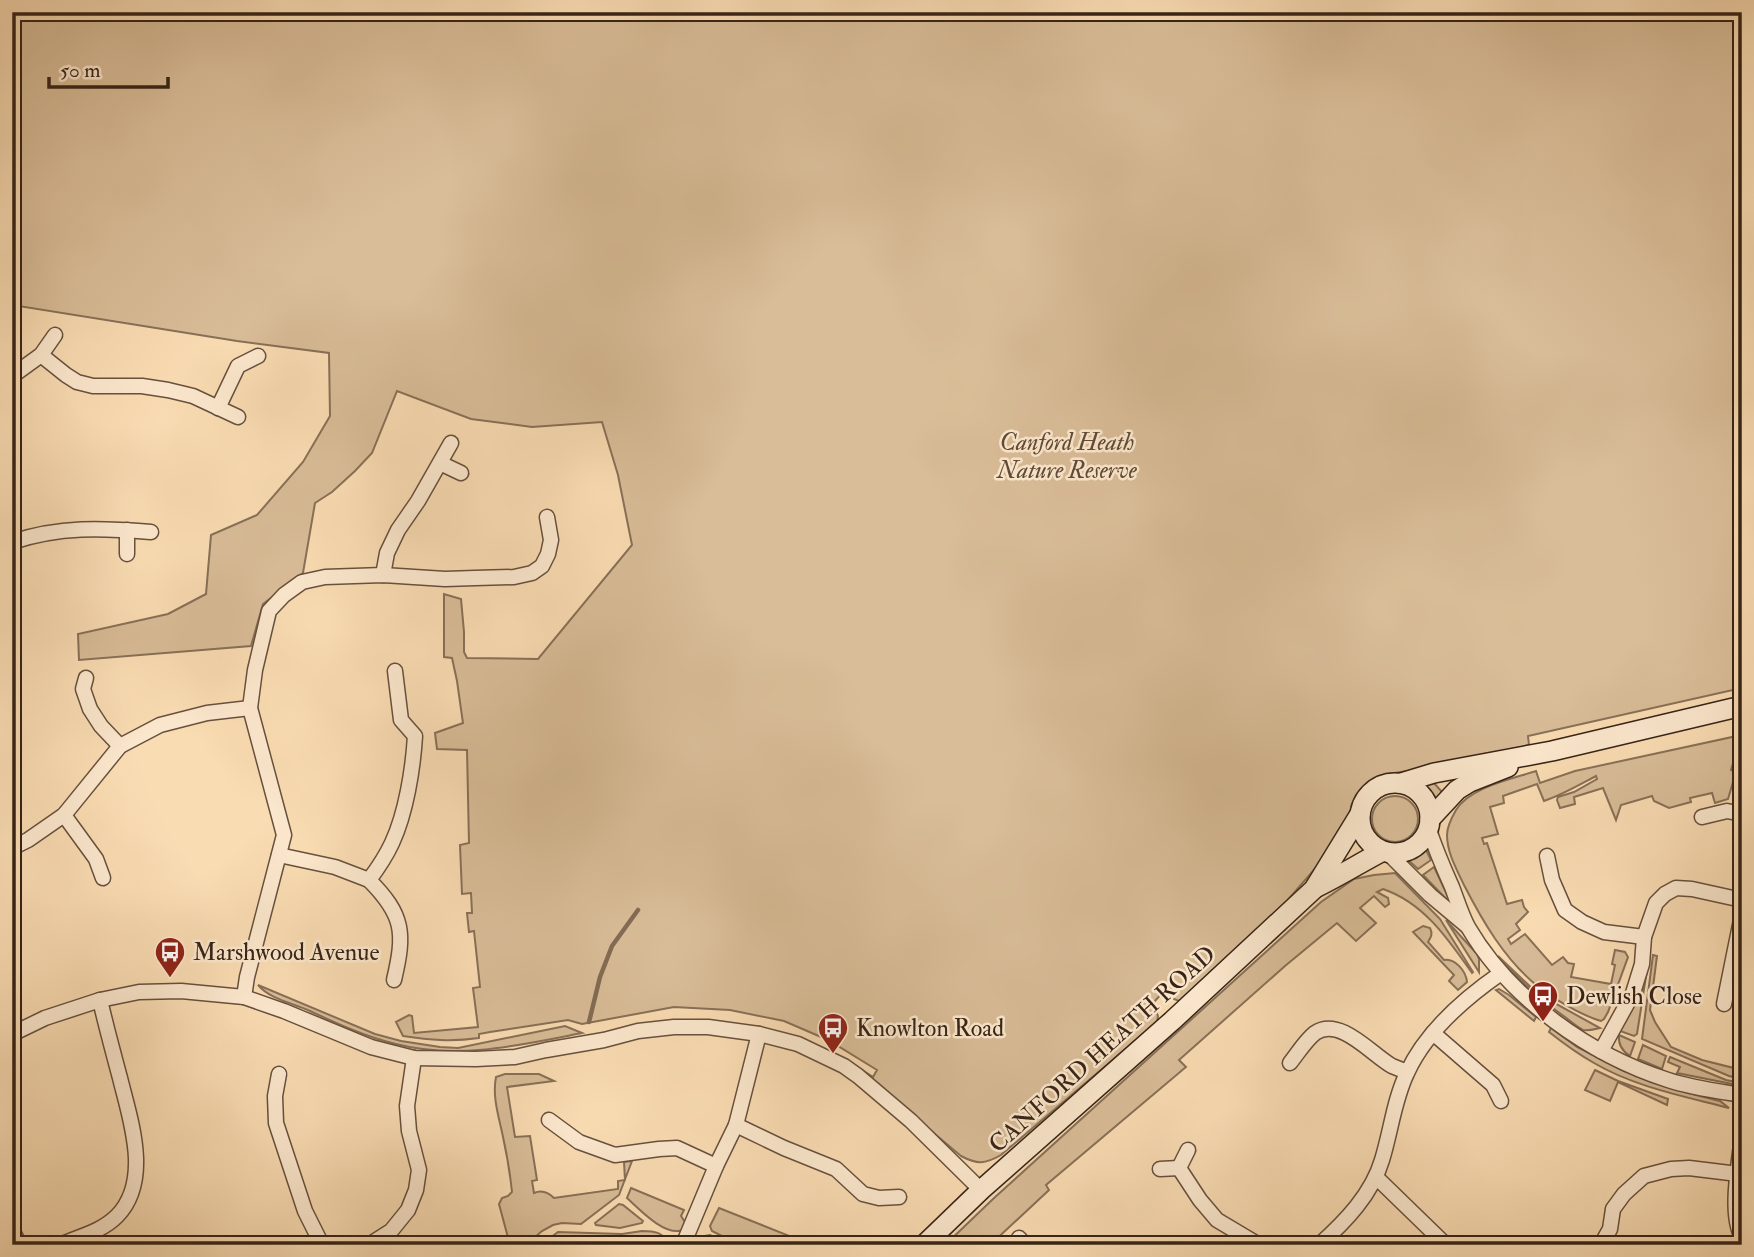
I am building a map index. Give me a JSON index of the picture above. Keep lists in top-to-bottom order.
{
  "streets": {
    "main road": ["CANFORD HEATH ROAD"]
  },
  "parks": ["Canford Heath Nature Reserve"],
  "places": {
    "bus stop": ["Marshwood Avenue", "Dewlish Close", "Knowlton Road"]
  },
  "scale_bar": "50 m"
}
